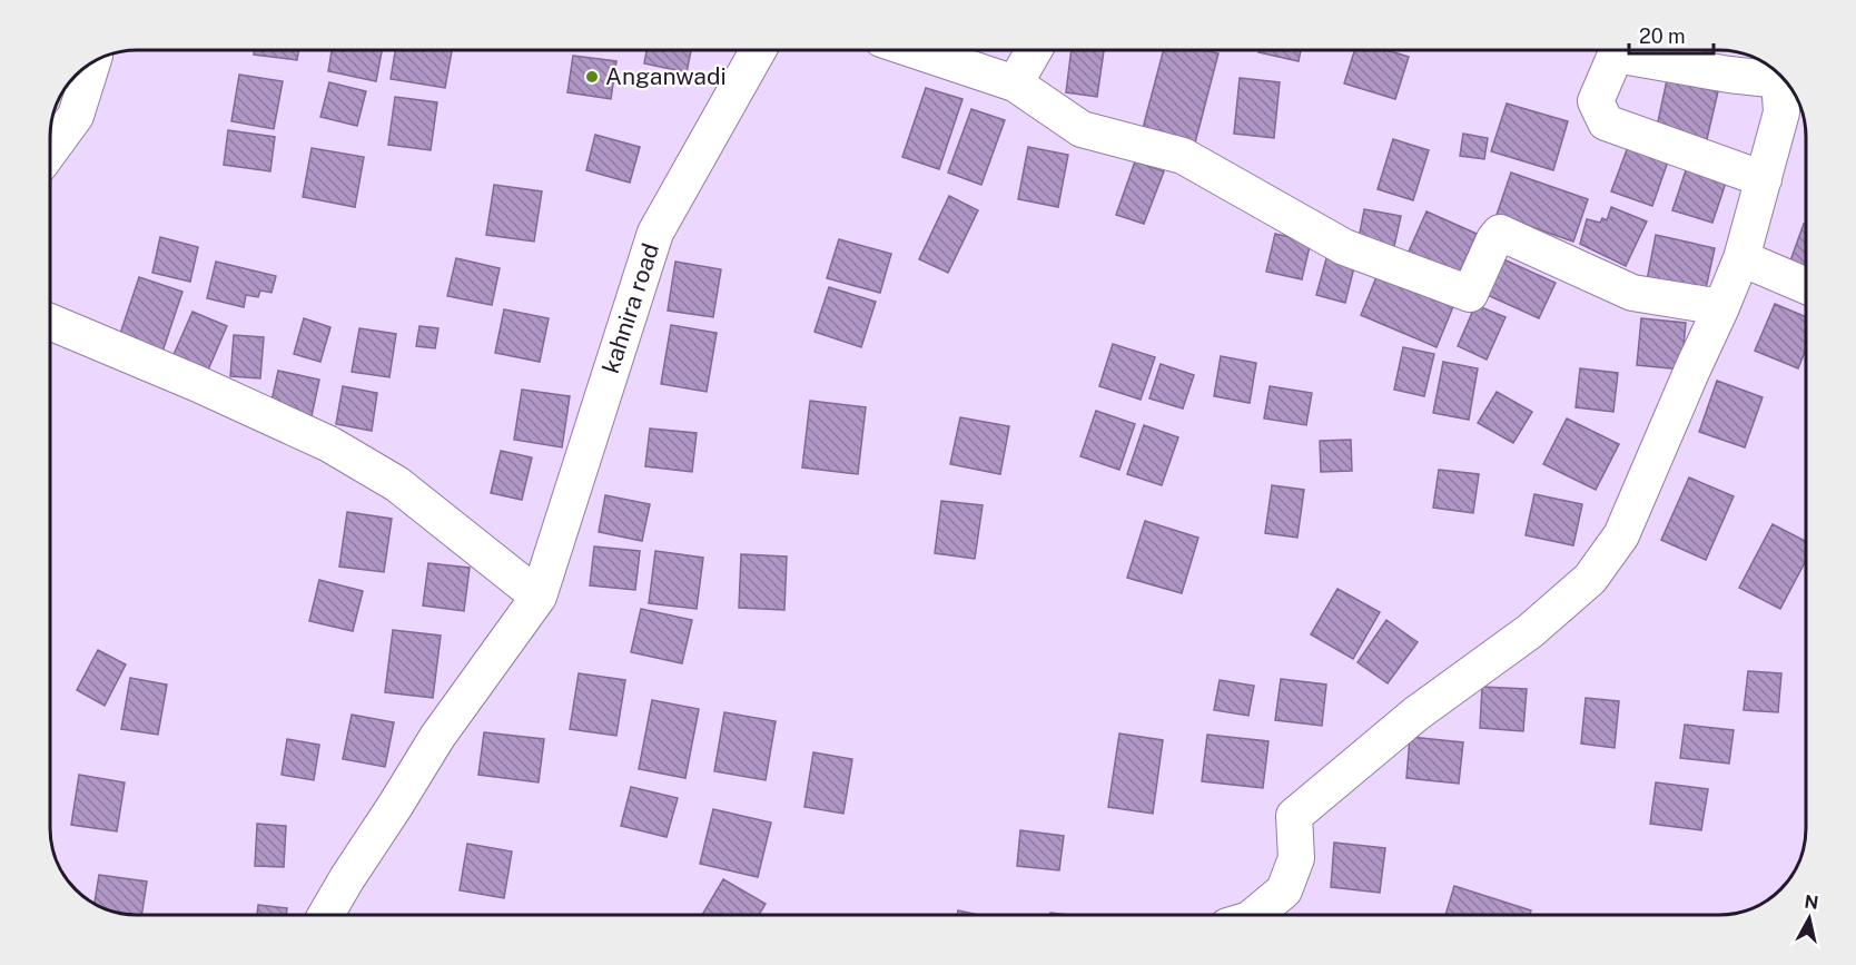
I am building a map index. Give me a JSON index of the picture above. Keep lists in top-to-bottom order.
{
  "streets": {
    "street": ["kahnira road"]
  },
  "places": ["Anganwadi"],
  "scale_bar": "20 m",
  "north": "top"
}
